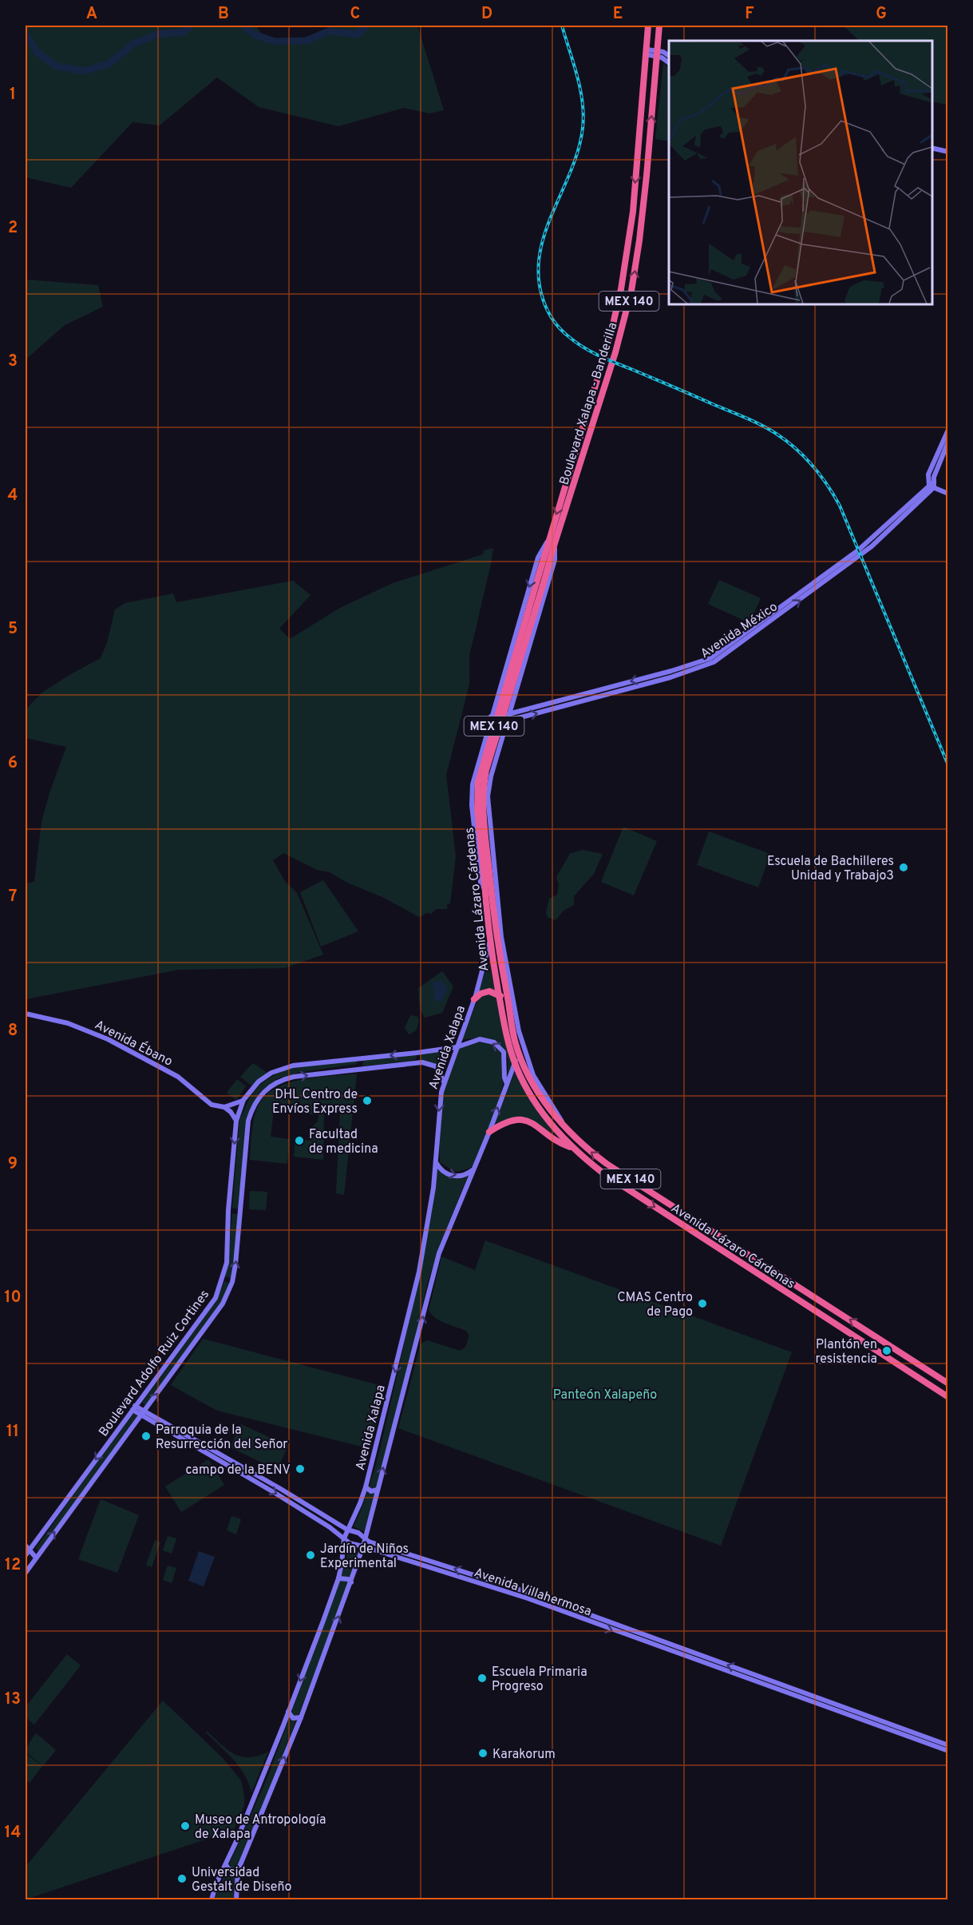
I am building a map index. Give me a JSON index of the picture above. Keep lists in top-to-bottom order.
{
  "streets": {
    "highway": ["MEX 140", "Boulevard Xalapa - Banderilla", "Avenida Lázaro Cárdenas"],
    "main road": [
      "Avenida México",
      "Avenida Ébano",
      "Avenida Xalapa",
      "Boulevard Adolfo Ruiz Cortines",
      "Avenida Villahermosa"
    ]
  },
  "crossings": [
    ["Boulevard Xalapa - Banderilla", "Avenida Lázaro Cárdenas"],
    ["Avenida Lázaro Cárdenas", "Avenida Xalapa"],
    ["Avenida Ébano", "Boulevard Adolfo Ruiz Cortines"],
    ["Avenida Xalapa", "Boulevard Adolfo Ruiz Cortines"],
    ["Avenida Xalapa", "Avenida Villahermosa"],
    ["Boulevard Adolfo Ruiz Cortines", "Avenida Villahermosa"]
  ],
  "parks": ["Panteón Xalapeño"],
  "places": [
    "Escuela de Bachilleres Unidad y Trabajo3",
    "DHL Centro de Envíos Express",
    "Facultad de medicina",
    "CMAS Centro de Pago",
    "Plantón en resistencia",
    "Parroquia de la Resurrección del Señor",
    "campo de la BENV",
    "Jardín de Niños Experimental",
    "Escuela Primaria Progreso",
    "Karakorum",
    "Museo de Antropología de Xalapa",
    "Universidad Gestalt de Diseño"
  ],
  "grid": {
    "columns": [
      "A",
      "B",
      "C",
      "D",
      "E",
      "F",
      "G"
    ],
    "rows": [
      "1",
      "2",
      "3",
      "4",
      "5",
      "6",
      "7",
      "8",
      "9",
      "10",
      "11",
      "12",
      "13",
      "14"
    ]
  }
}
